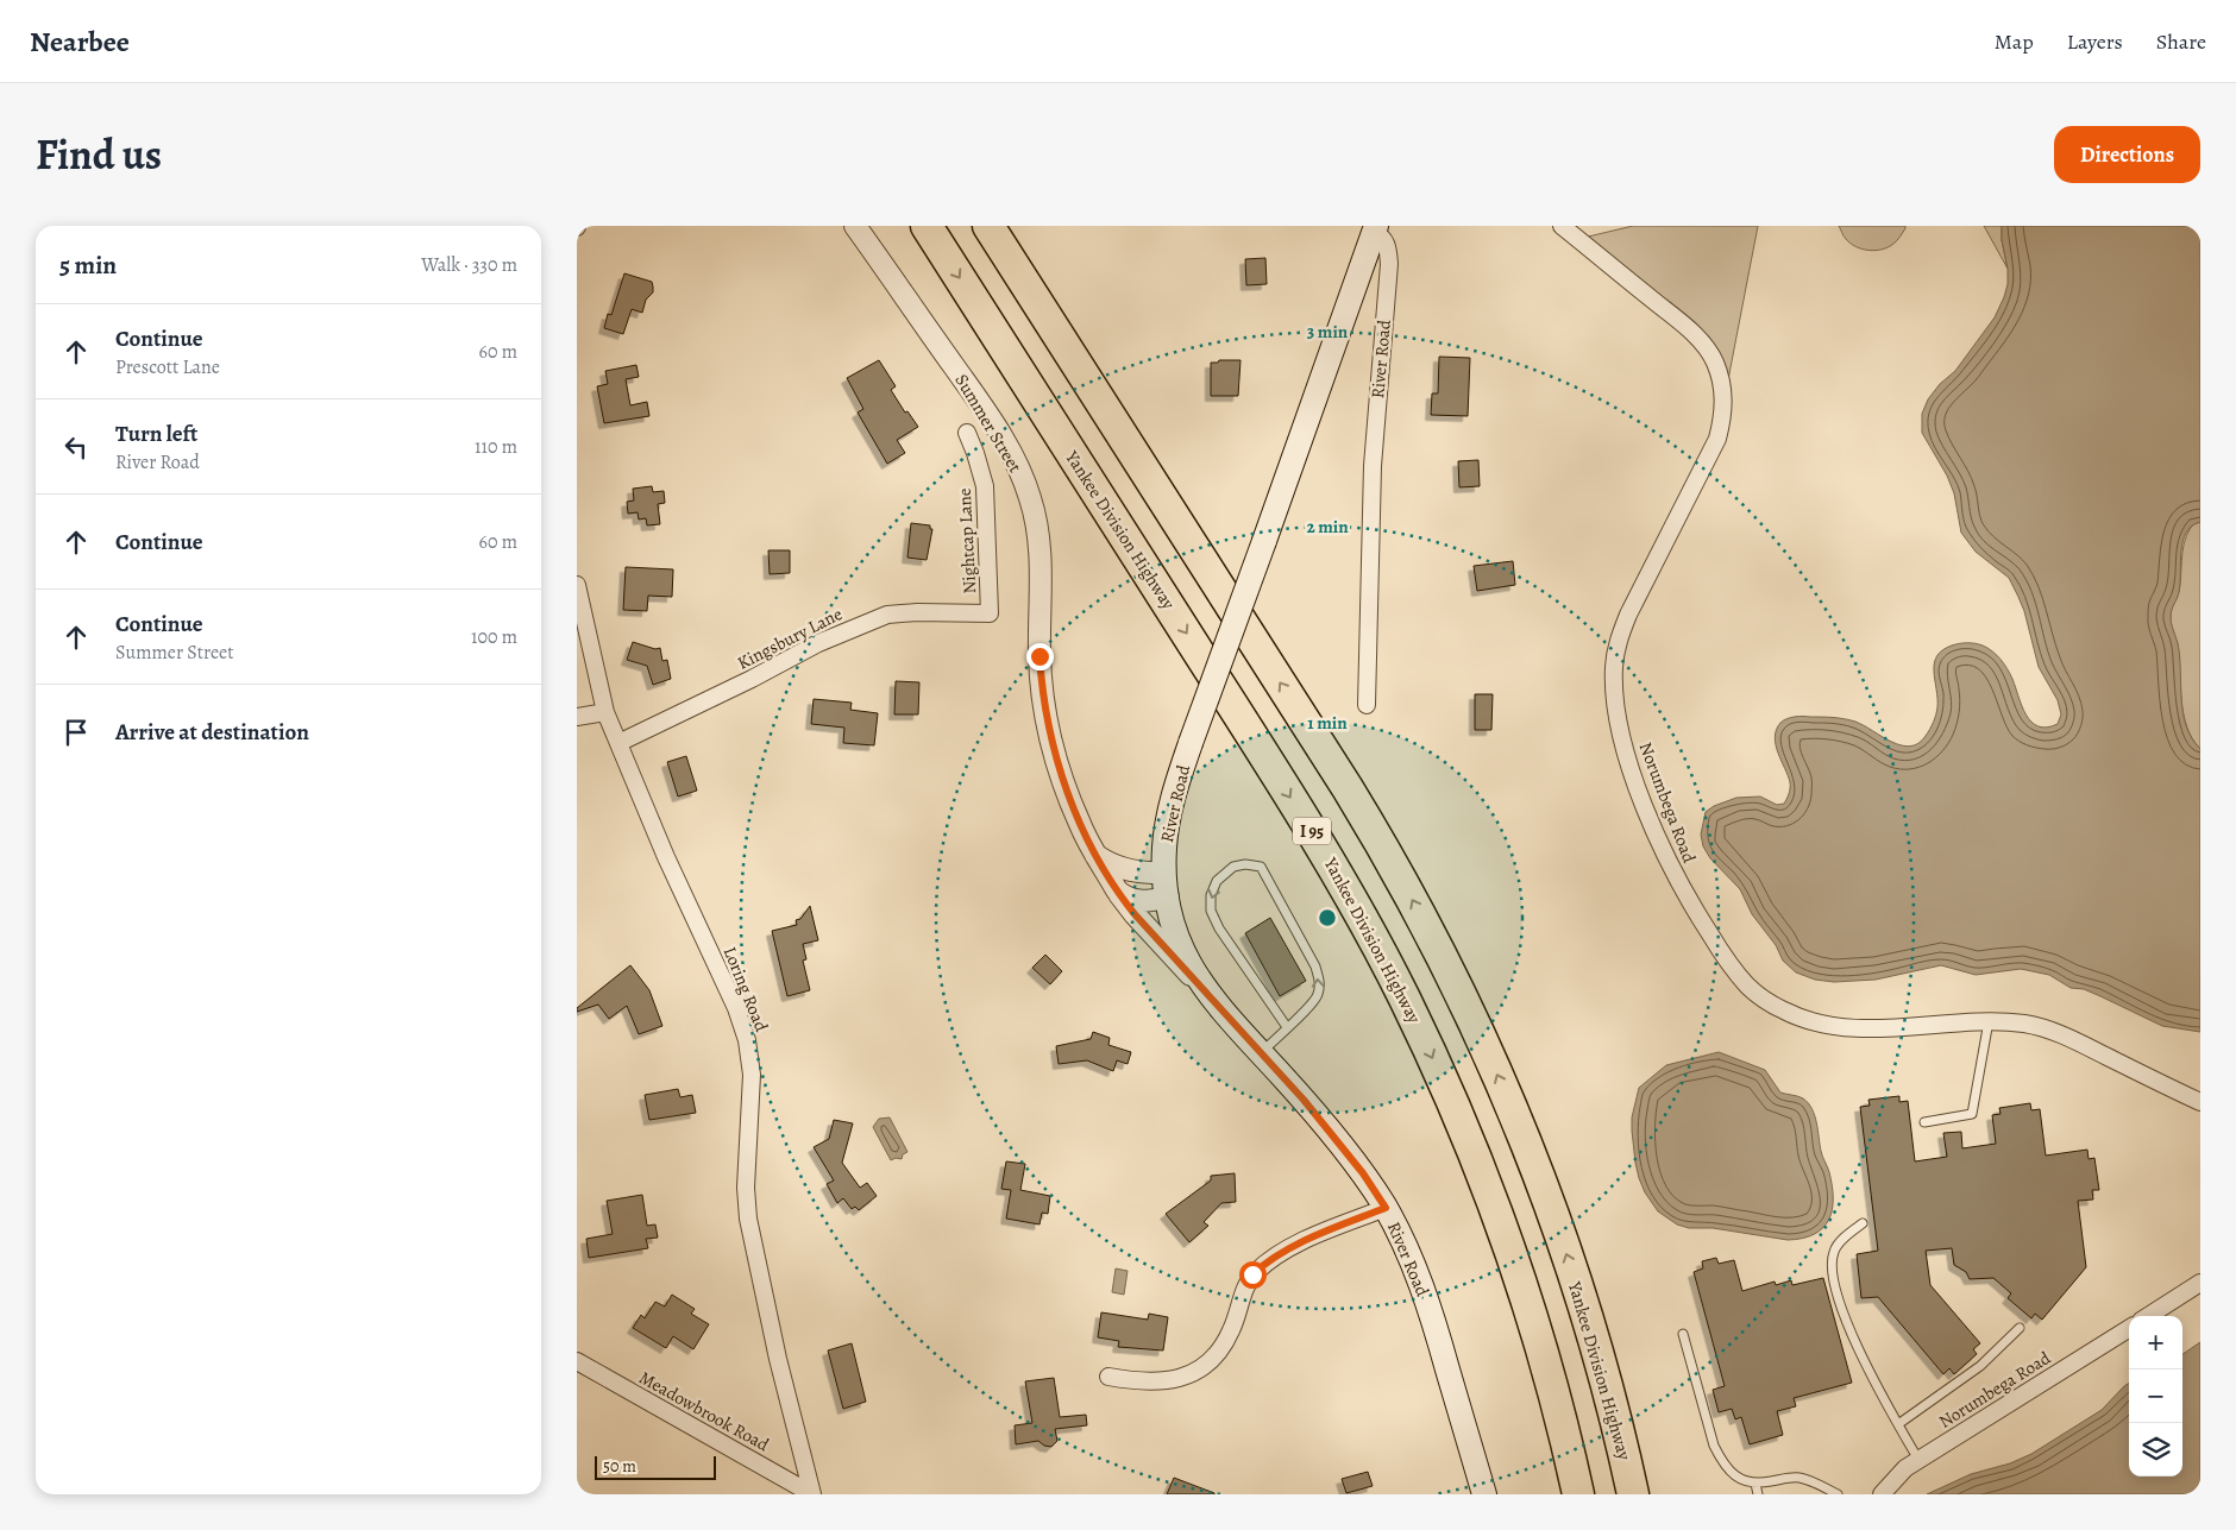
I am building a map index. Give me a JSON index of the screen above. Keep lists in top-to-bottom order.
{
  "streets": {
    "highway": ["Yankee Division Highway", "I 95"],
    "main road": ["River Road"],
    "street": [
      "Summer Street",
      "Nightcap Lane",
      "Kingsbury Lane",
      "Norumbega Road",
      "Loring Road",
      "Meadowbrook Road"
    ]
  },
  "crossings": [
    ["River Road", "Summer Street"],
    ["Nightcap Lane", "Kingsbury Lane"],
    ["Kingsbury Lane", "Loring Road"],
    ["Loring Road", "Meadowbrook Road"]
  ],
  "scale_bar": "50 m",
  "page": {
    "header": "Nearbee",
    "nav": ["Map", "Layers", "Share"],
    "title": "Find us",
    "buttons": "Directions",
    "heading": ["5 min", "Walk · 330 m"],
    "list": [
      ["Continue", "Prescott Lane", "60 m"],
      ["Turn left", "River Road", "110 m"],
      ["Continue", "60 m"],
      ["Continue", "Summer Street", "100 m"],
      "Arrive at destination"
    ],
    "map_buttons": ["+", "−"],
    "scale": "50 m"
  },
  "rings": ["3 min", "2 min", "1 min"]
}
